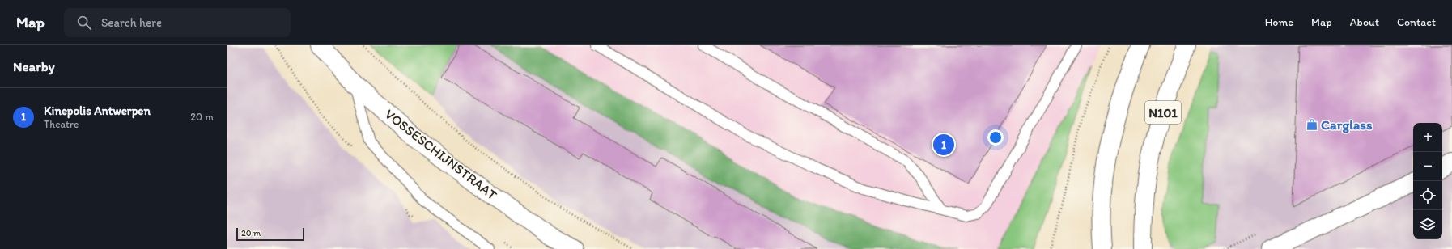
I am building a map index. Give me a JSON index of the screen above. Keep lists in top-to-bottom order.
{
  "streets": {
    "street": ["N101", "VOSSESCHIJNSTRAAT"]
  },
  "places": {
    "shop": ["Carglass"]
  },
  "scale_bar": "20 m",
  "page": {
    "header": "Map",
    "search": "Search here",
    "nav": [
      "Home",
      "Map",
      "About",
      "Contact"
    ],
    "heading": "Nearby",
    "list": [
      {
        "mark": "1",
        "name": "Kinepolis Antwerpen",
        "note": "Theatre",
        "value": "20 m"
      }
    ],
    "map_buttons": ["+", "−"],
    "pins": "1",
    "scale": "20 m"
  }
}
